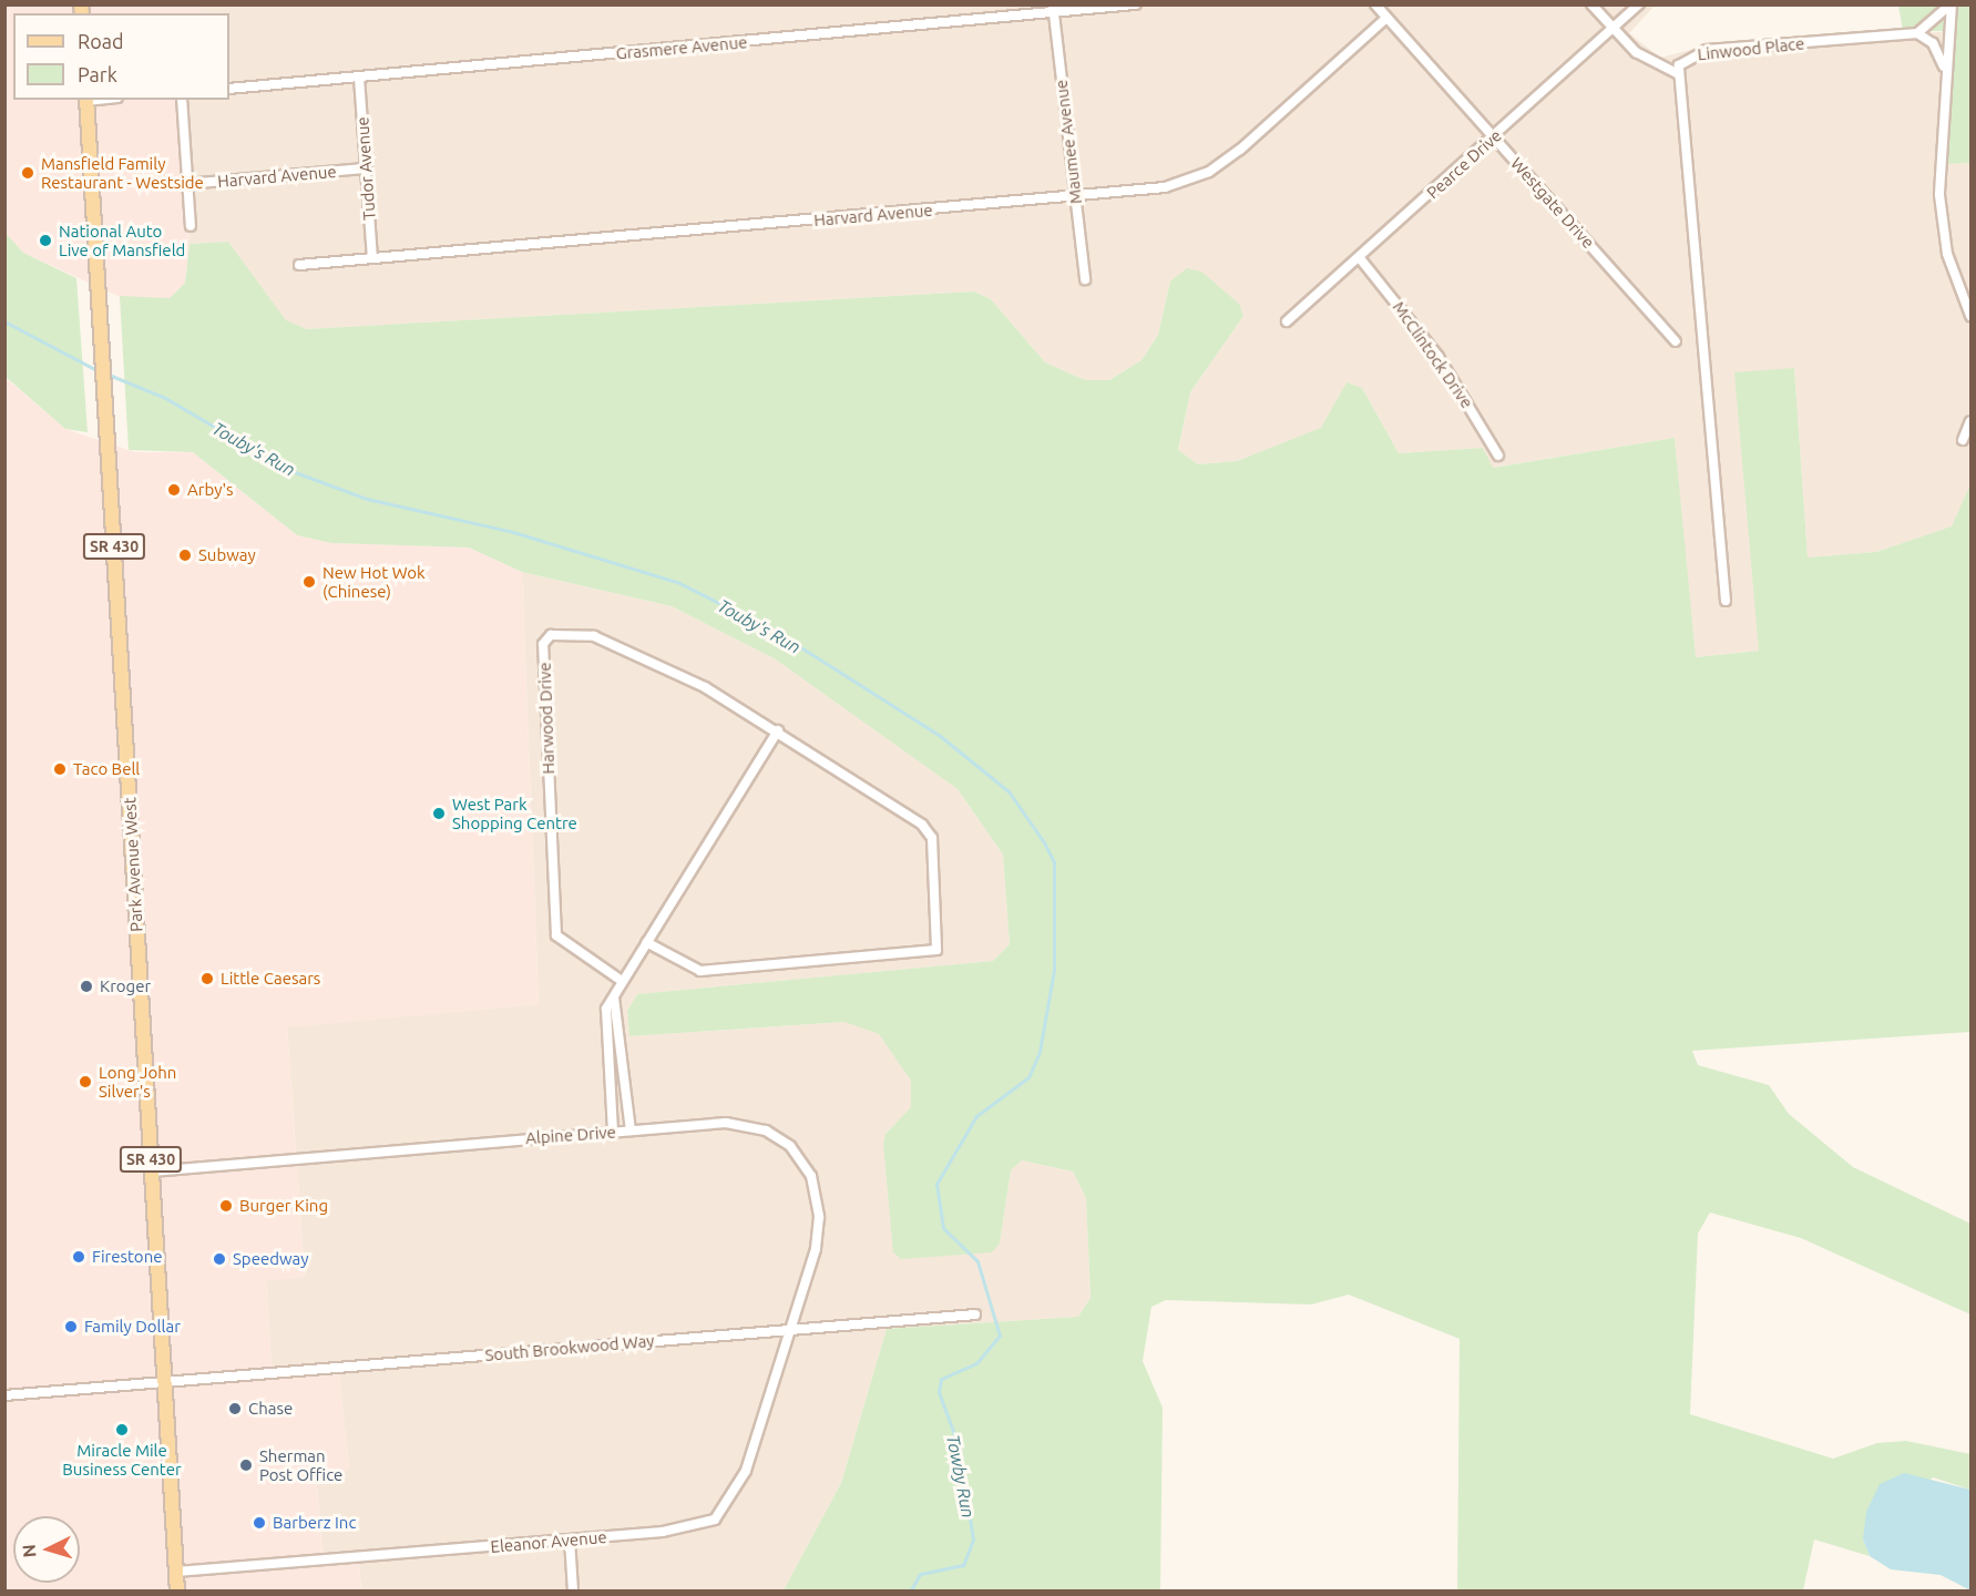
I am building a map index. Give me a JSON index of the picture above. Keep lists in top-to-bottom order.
{
  "streets": {
    "main road": ["SR 430", "Park Avenue West"],
    "street": [
      "Grasmere Avenue",
      "Linwood Place",
      "Maumee Avenue",
      "Pearce Drive",
      "Tudor Avenue",
      "Harvard Avenue",
      "Westgate Drive",
      "McClintock Drive",
      "Harwood Drive",
      "Alpine Drive",
      "South Brookwood Way",
      "Eleanor Avenue"
    ]
  },
  "crossings": [
    ["Grasmere Avenue", "Maumee Avenue"],
    ["Grasmere Avenue", "Tudor Avenue"],
    ["Linwood Place", "Pearce Drive"],
    ["Maumee Avenue", "Harvard Avenue"],
    ["Pearce Drive", "Westgate Drive"],
    ["Pearce Drive", "McClintock Drive"],
    ["Tudor Avenue", "Harvard Avenue"],
    ["Harvard Avenue", "Westgate Drive"],
    ["Park Avenue West", "Alpine Drive"],
    ["Park Avenue West", "South Brookwood Way"],
    ["Park Avenue West", "Eleanor Avenue"],
    ["Alpine Drive", "South Brookwood Way"],
    ["Alpine Drive", "Eleanor Avenue"],
    ["South Brookwood Way", "Eleanor Avenue"]
  ],
  "water": ["Touby's Run", "Towby Run"],
  "places": [
    "Mansfield Family Restaurant - Westside",
    "National Auto Live of Mansfield",
    "Arby's",
    "Subway",
    "New Hot Wok (Chinese)",
    "Taco Bell",
    "West Park Shopping Centre",
    "Little Caesars",
    "Kroger",
    "Long John Silver's",
    "Burger King",
    "Firestone",
    "Speedway",
    "Family Dollar",
    "Chase",
    "Miracle Mile Business Center",
    "Sherman Post Office",
    "Barberz Inc"
  ],
  "legend": ["Road", "Park"],
  "north": "left"
}
